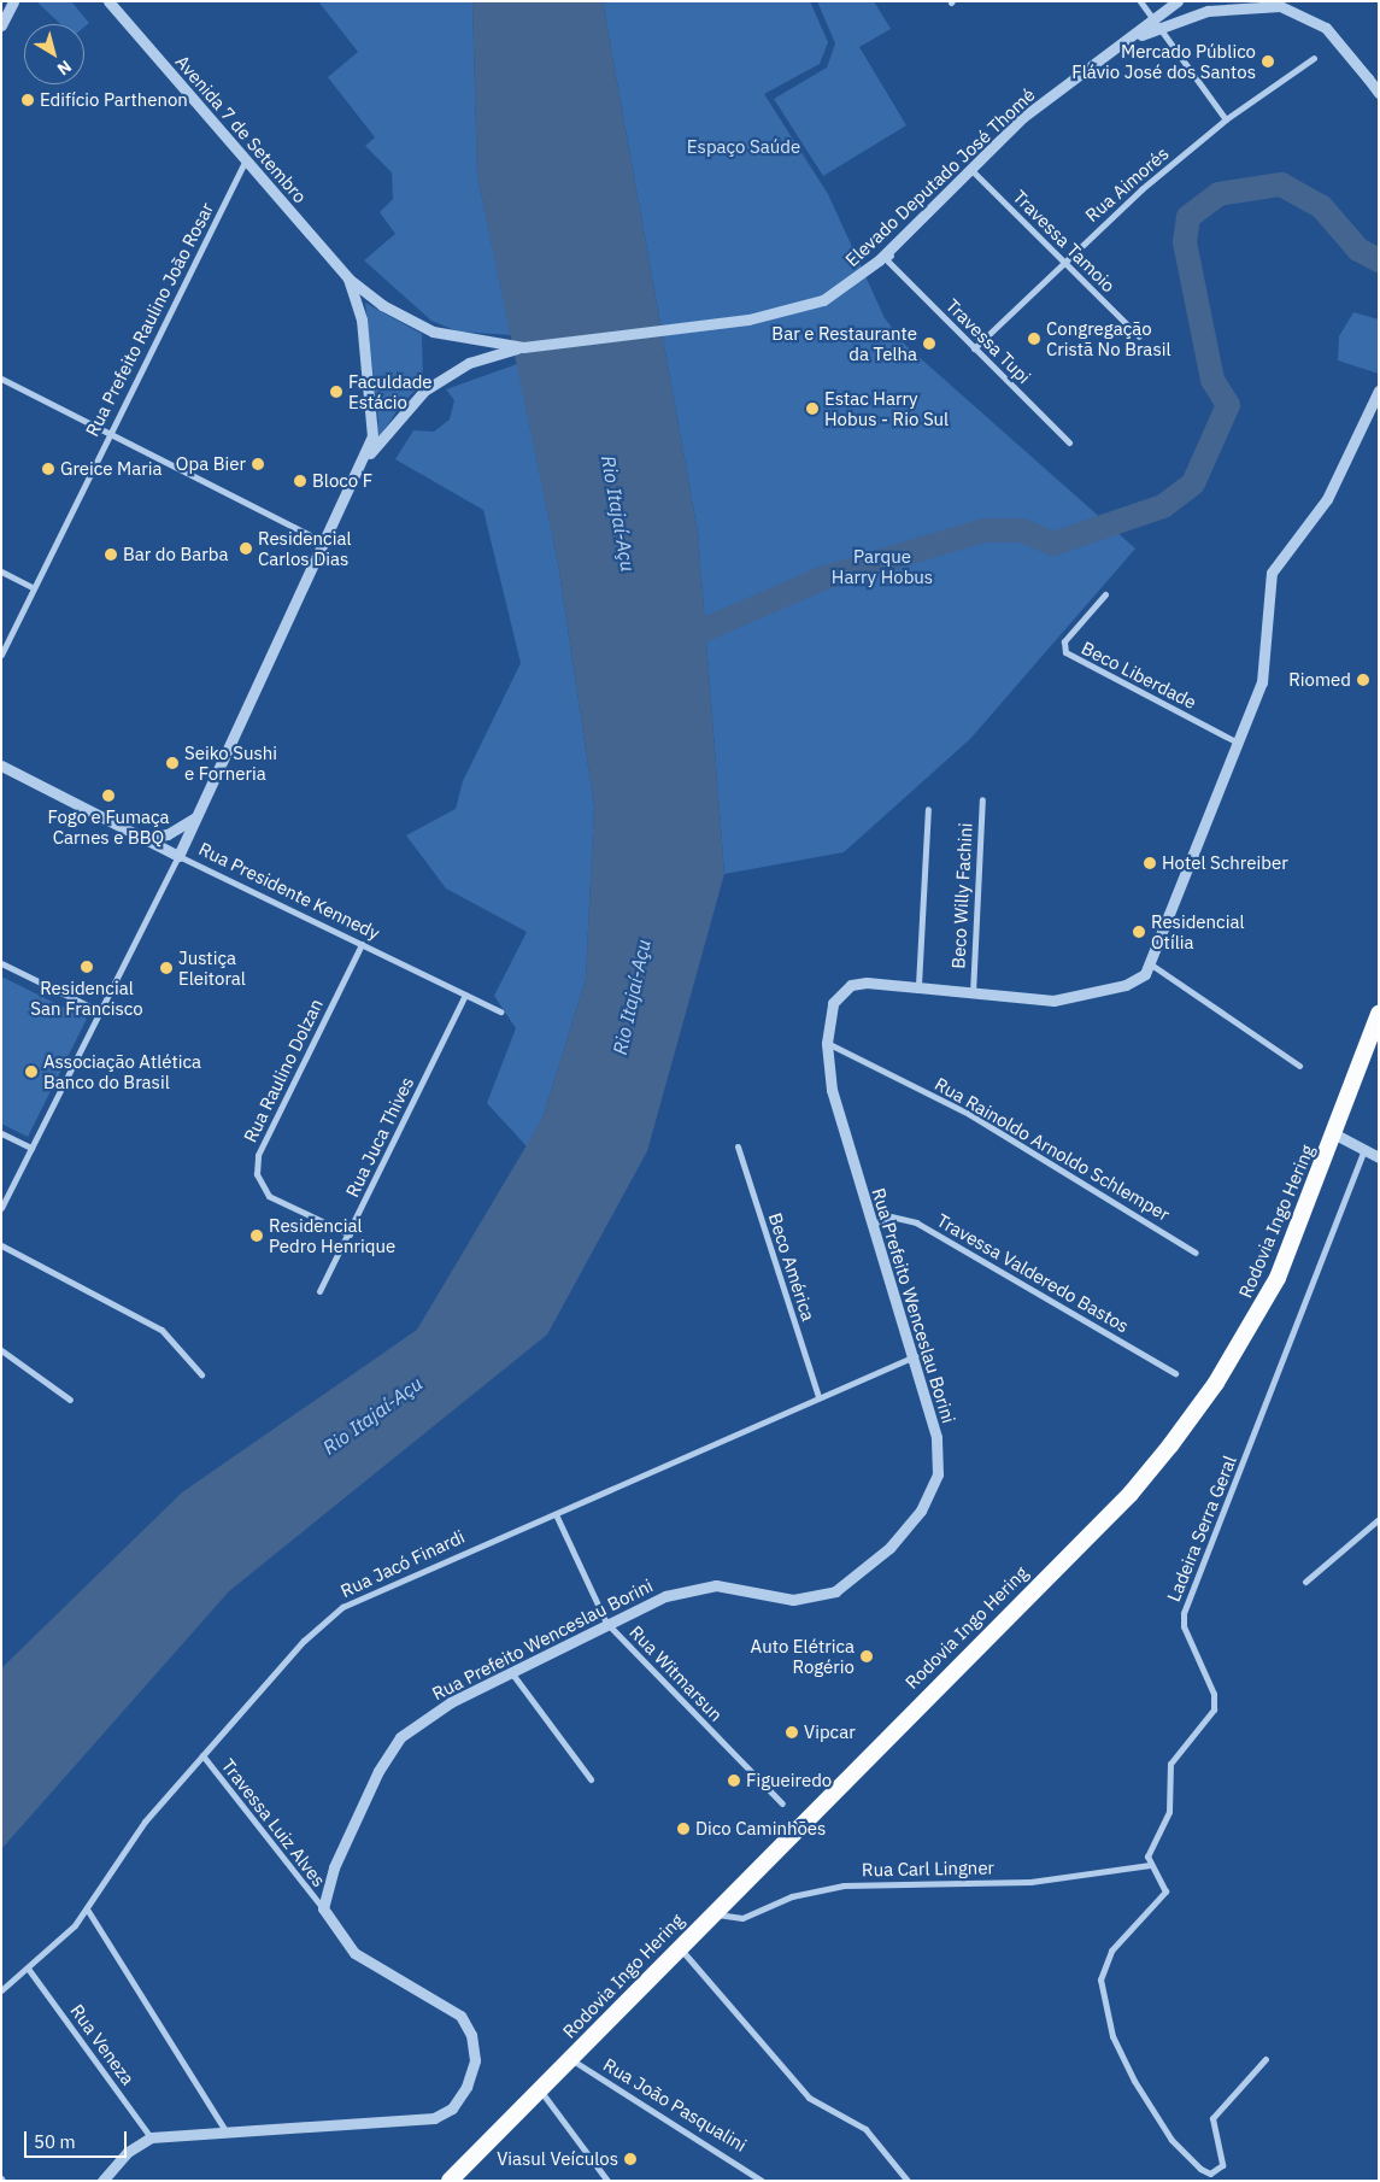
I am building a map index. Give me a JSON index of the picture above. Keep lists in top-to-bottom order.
{
  "streets": {
    "highway": ["Rodovia Ingo Hering"],
    "street": [
      "Avenida 7 de Setembro",
      "Elevado Deputado José Thomé",
      "Rua Aimorés",
      "Travessa Tamoio",
      "Rua Prefeito Raulino João Rosar",
      "Travessa Tupi",
      "Beco Liberdade",
      "Rua Presidente Kennedy",
      "Beco Willy Fachini",
      "Rua Raulino Dolzan",
      "Rua Juca Thives",
      "Rua Rainoldo Arnoldo Schlemper",
      "Beco América",
      "Travessa Valderedo Bastos",
      "Rua Prefeito Wenceslau Borini",
      "Ladeira Serra Geral",
      "Rua Jacó Finardi",
      "Rua Witmarsun",
      "Travessa Luiz Alves",
      "Rua Carl Lingner",
      "Rua Veneza",
      "Rua João Pasqualini"
    ]
  },
  "crossings": [
    ["Avenida 7 de Setembro", "Elevado Deputado José Thomé"],
    ["Avenida 7 de Setembro", "Rua Prefeito Raulino João Rosar"],
    ["Rua Aimorés", "Travessa Tamoio"],
    ["Rua Aimorés", "Travessa Tupi"],
    ["Travessa Tamoio", "Travessa Tupi"],
    ["Rua Presidente Kennedy", "Rua Raulino Dolzan"],
    ["Rua Presidente Kennedy", "Rua Juca Thives"],
    ["Beco Willy Fachini", "Rua Prefeito Wenceslau Borini"],
    ["Rua Raulino Dolzan", "Rua Juca Thives"],
    ["Rua Rainoldo Arnoldo Schlemper", "Rua Prefeito Wenceslau Borini"],
    ["Rodovia Ingo Hering", "Rua Carl Lingner"],
    ["Rodovia Ingo Hering", "Rua João Pasqualini"],
    ["Beco América", "Rua Jacó Finardi"],
    ["Travessa Valderedo Bastos", "Rua Prefeito Wenceslau Borini"],
    ["Rua Prefeito Wenceslau Borini", "Rua Jacó Finardi"],
    ["Rua Prefeito Wenceslau Borini", "Rua Witmarsun"],
    ["Rua Prefeito Wenceslau Borini", "Travessa Luiz Alves"],
    ["Ladeira Serra Geral", "Rua Carl Lingner"],
    ["Rua Jacó Finardi", "Rua Witmarsun"],
    ["Rua Jacó Finardi", "Travessa Luiz Alves"],
    ["Rua Jacó Finardi", "Rua Veneza"]
  ],
  "water": ["Rio Itajaí-Açu"],
  "parks": ["Espaço Saúde", "Parque Harry Hobus"],
  "places": [
    "Mercado Público Flávio José dos Santos",
    "Edifício Parthenon",
    "Congregação Cristã No Brasil",
    "Bar e Restaurante da Telha",
    "Faculdade Estácio",
    "Estac Harry Hobus - Rio Sul",
    "Opa Bier",
    "Greice Maria",
    "Bloco F",
    "Residencial Carlos Dias",
    "Bar do Barba",
    "Riomed",
    "Seiko Sushi e Forneria",
    "Fogo e Fumaça Carnes e BBQ",
    "Hotel Schreiber",
    "Residencial Otília",
    "Residencial San Francisco",
    "Justiça Eleitoral",
    "Associação Atlética Banco do Brasil",
    "Residencial Pedro Henrique",
    "Auto Elétrica Rogério",
    "Vipcar",
    "Figueiredo",
    "Dico Caminhões",
    "Viasul Veículos"
  ],
  "scale_bar": "50 m",
  "north": "bottom right"
}
